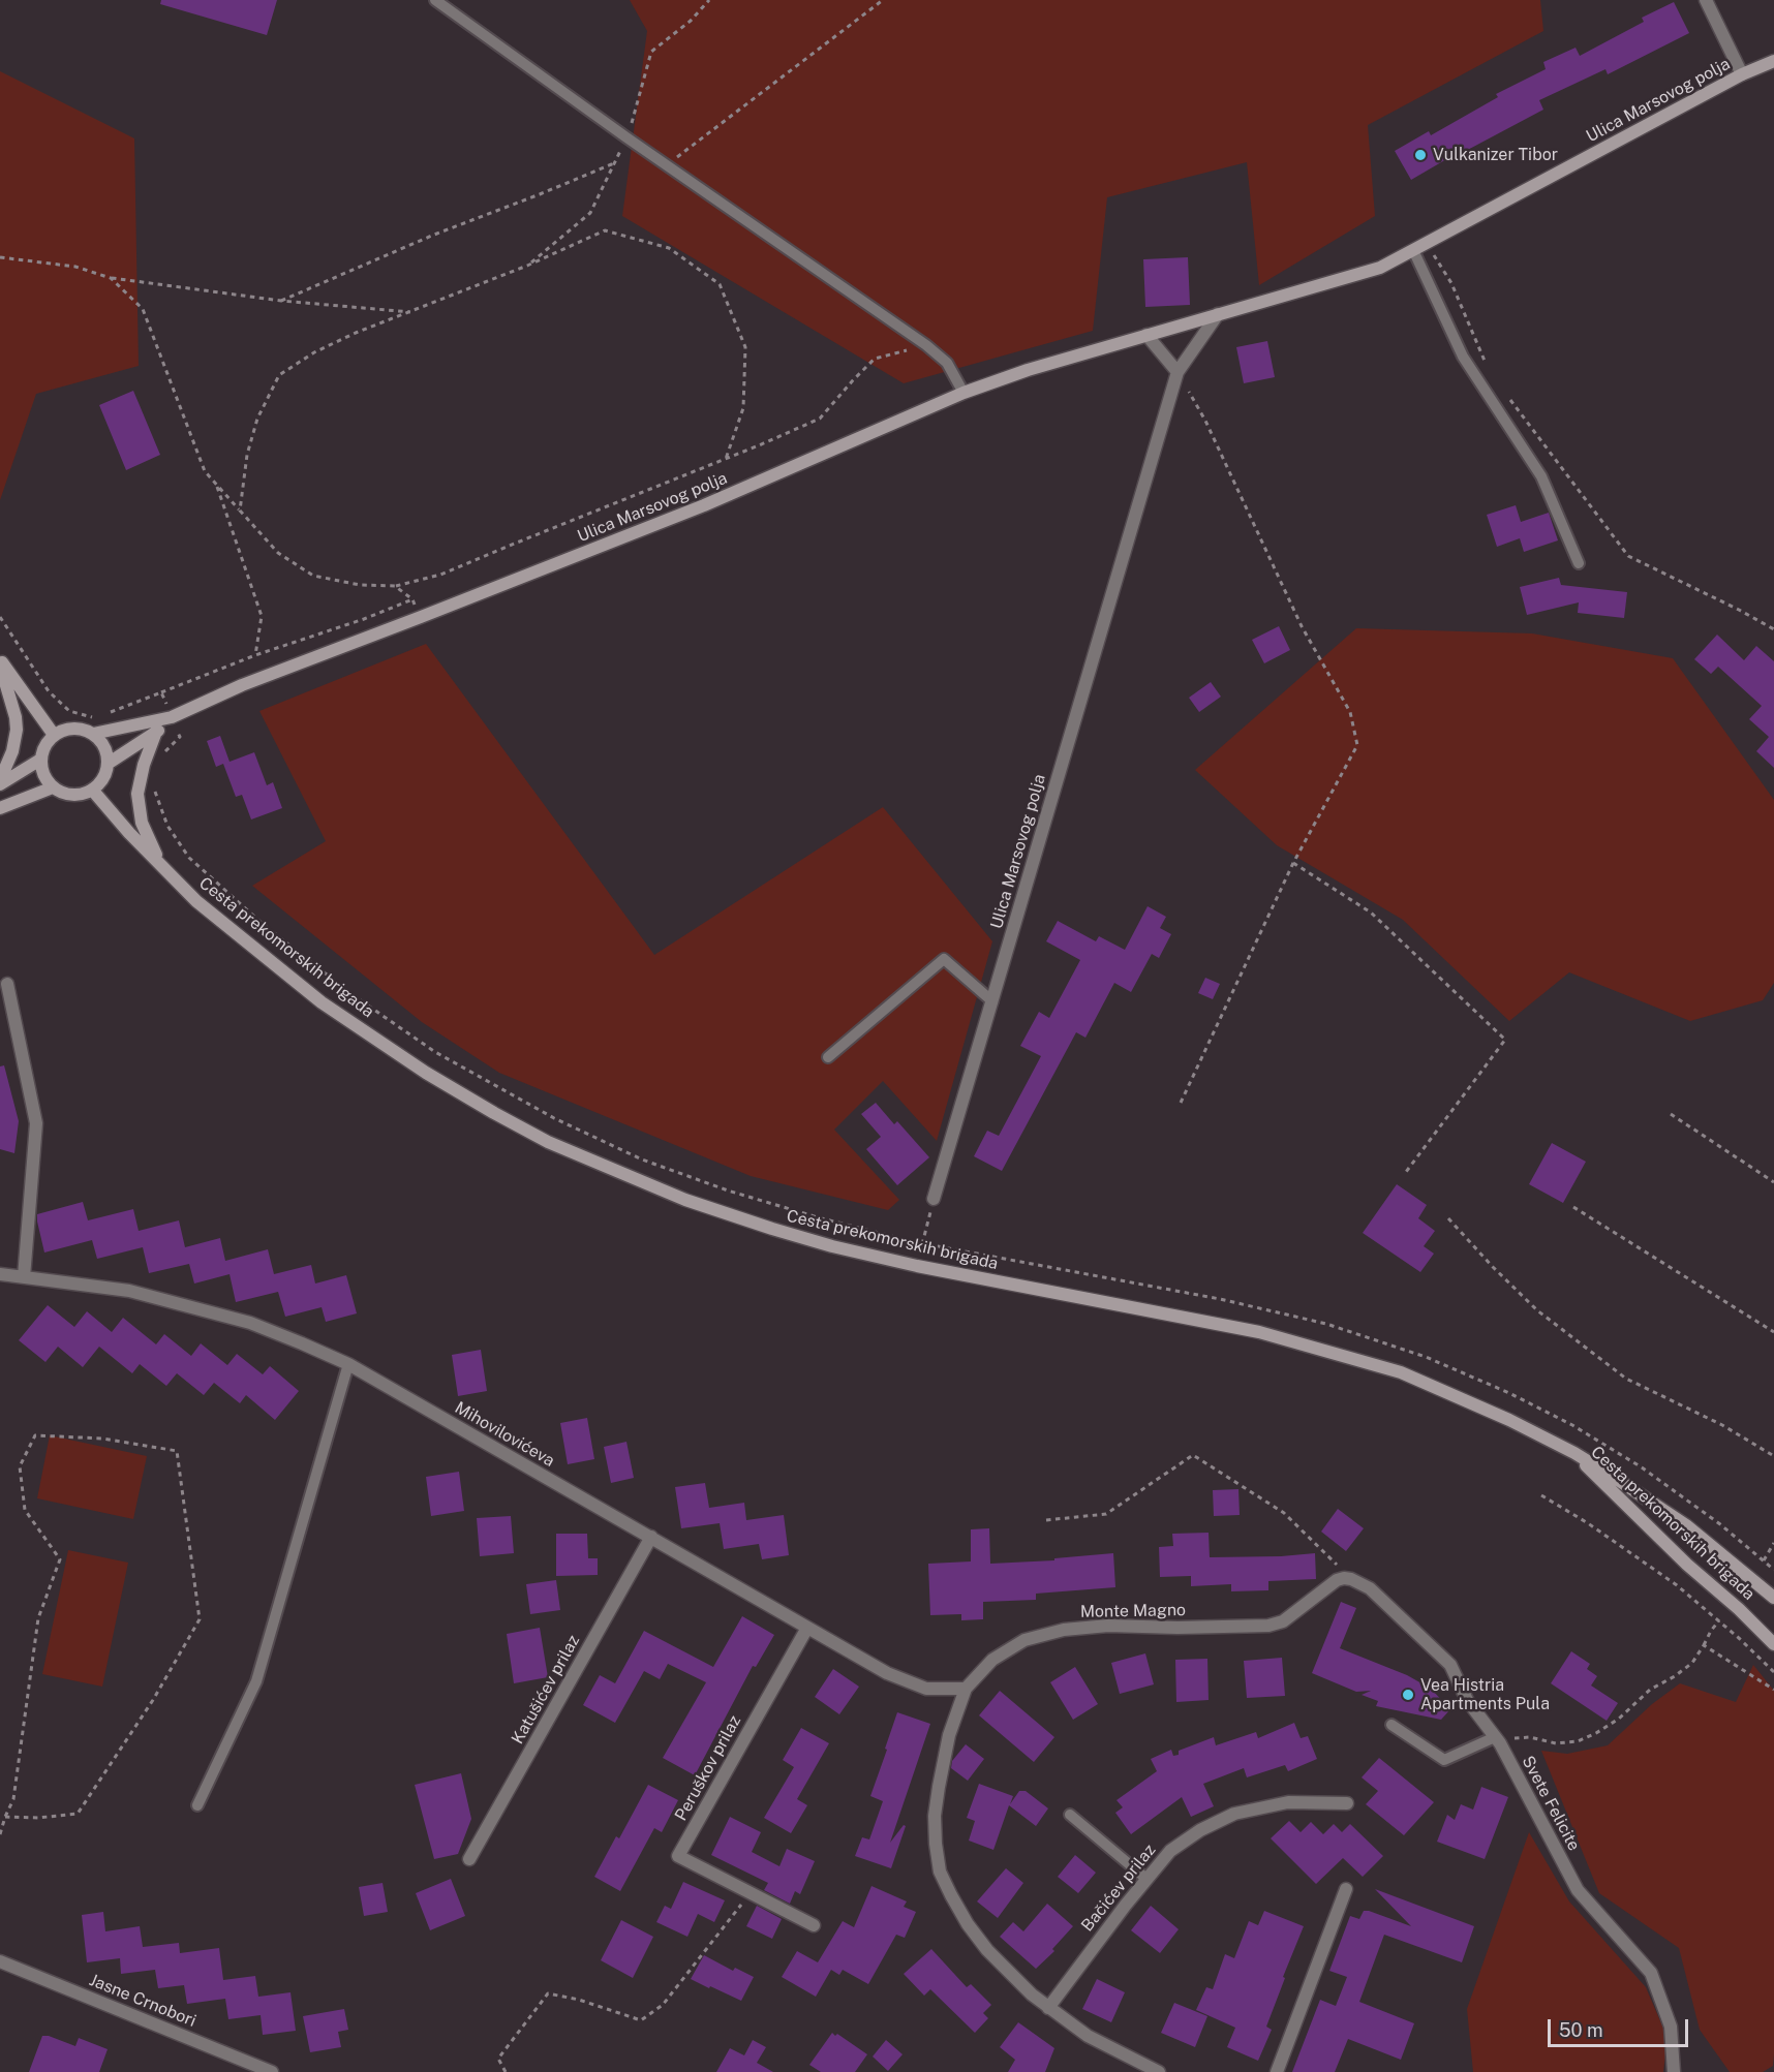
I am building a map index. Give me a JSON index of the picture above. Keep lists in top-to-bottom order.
{
  "streets": {
    "main road": ["Ulica Marsovog polja", "Cesta prekomorskih brigada"],
    "street": [
      "Mihovilovićeva",
      "Monte Magno",
      "Katušićev prilaz",
      "Peruškov prilaz",
      "Svete Felicite",
      "Bačićev prilaz",
      "Jasne Crnobori"
    ]
  },
  "crossings": [
    ["Ulica Marsovog polja", "Cesta prekomorskih brigada"],
    ["Mihovilovićeva", "Monte Magno"],
    ["Mihovilovićeva", "Katušićev prilaz"],
    ["Mihovilovićeva", "Peruškov prilaz"],
    ["Monte Magno", "Svete Felicite"],
    ["Monte Magno", "Bačićev prilaz"]
  ],
  "places": ["Vulkanizer Tibor", "Vea Histria Apartments Pula"],
  "scale_bar": "50 m"
}
